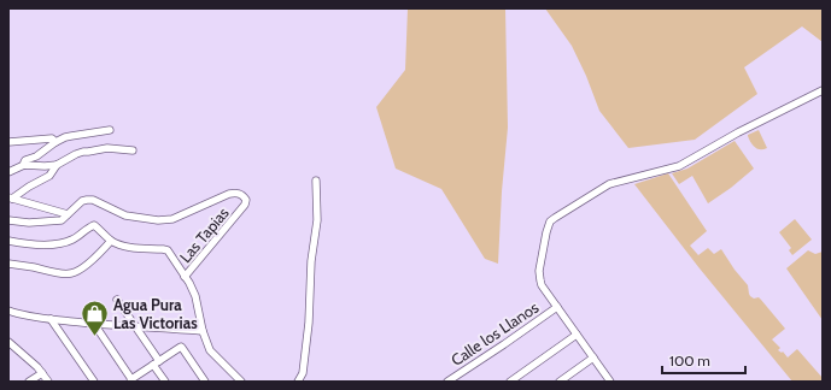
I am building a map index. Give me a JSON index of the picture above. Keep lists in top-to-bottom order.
{
  "streets": {
    "street": ["Las Tapias", "Calle los Llanos"]
  },
  "places": {
    "shop": ["Agua Pura Las Victorias"]
  },
  "scale_bar": "100 m"
}
